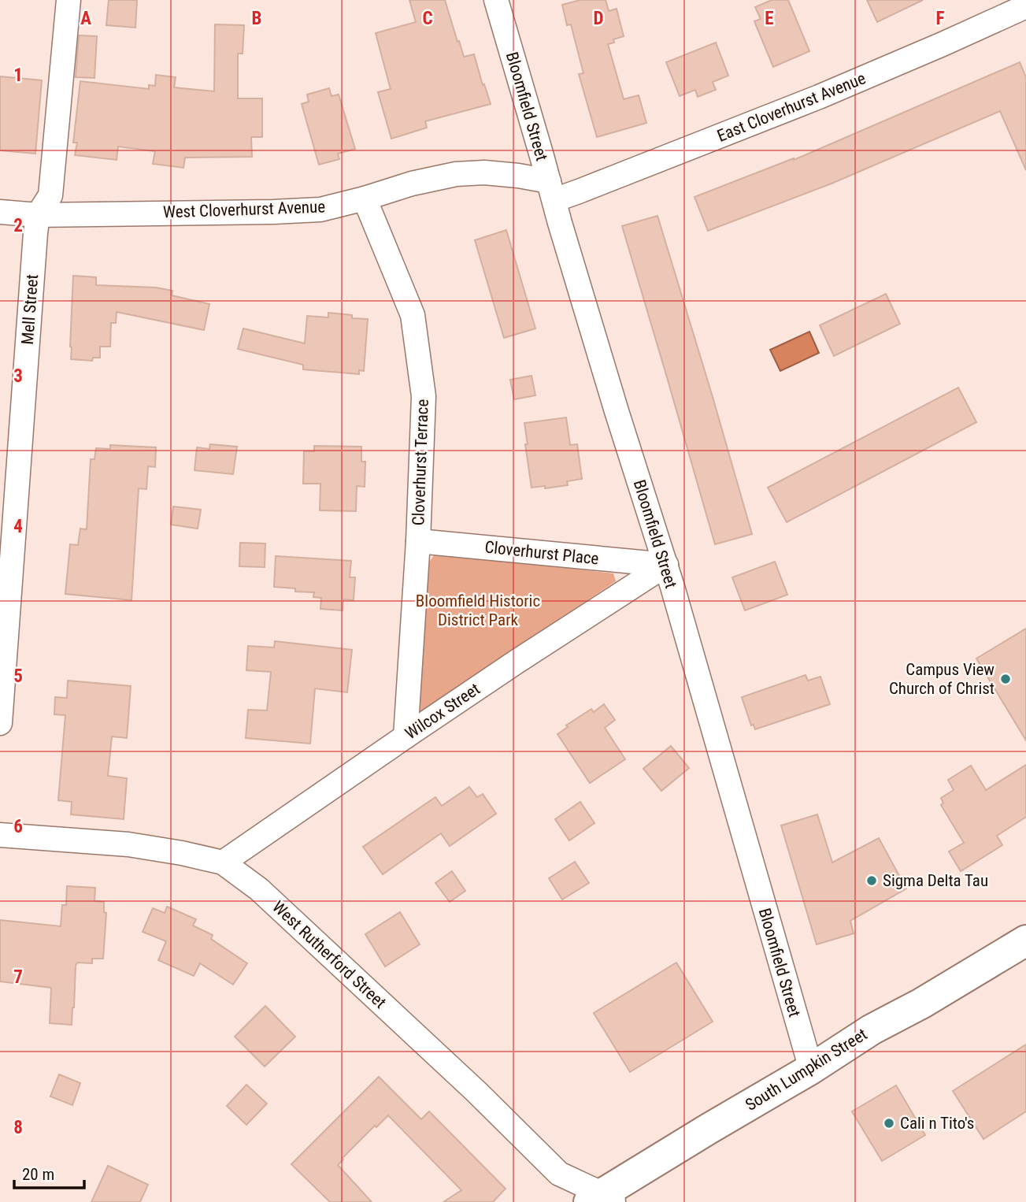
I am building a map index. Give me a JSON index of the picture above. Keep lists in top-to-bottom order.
{
  "streets": {
    "main road": ["South Lumpkin Street"],
    "street": [
      "Bloomfield Street",
      "East Cloverhurst Avenue",
      "West Cloverhurst Avenue",
      "Mell Street",
      "Cloverhurst Terrace",
      "Cloverhurst Place",
      "Wilcox Street",
      "West Rutherford Street"
    ]
  },
  "crossings": [
    ["Bloomfield Street", "East Cloverhurst Avenue"],
    ["Bloomfield Street", "West Cloverhurst Avenue"],
    ["Bloomfield Street", "Cloverhurst Place"],
    ["Bloomfield Street", "Wilcox Street"],
    ["Bloomfield Street", "South Lumpkin Street"],
    ["East Cloverhurst Avenue", "West Cloverhurst Avenue"],
    ["West Cloverhurst Avenue", "Mell Street"],
    ["West Cloverhurst Avenue", "Cloverhurst Terrace"],
    ["Cloverhurst Terrace", "Cloverhurst Place"],
    ["Cloverhurst Terrace", "Wilcox Street"],
    ["Cloverhurst Place", "Wilcox Street"],
    ["Wilcox Street", "West Rutherford Street"],
    ["West Rutherford Street", "South Lumpkin Street"]
  ],
  "parks": ["Bloomfield Historic District Park"],
  "places": ["Campus View Church of Christ", "Sigma Delta Tau", "Cali n Tito's"],
  "scale_bar": "20 m",
  "grid": {
    "columns": [
      "A",
      "B",
      "C",
      "D",
      "E",
      "F"
    ],
    "rows": [
      "1",
      "2",
      "3",
      "4",
      "5",
      "6",
      "7",
      "8"
    ]
  }
}
